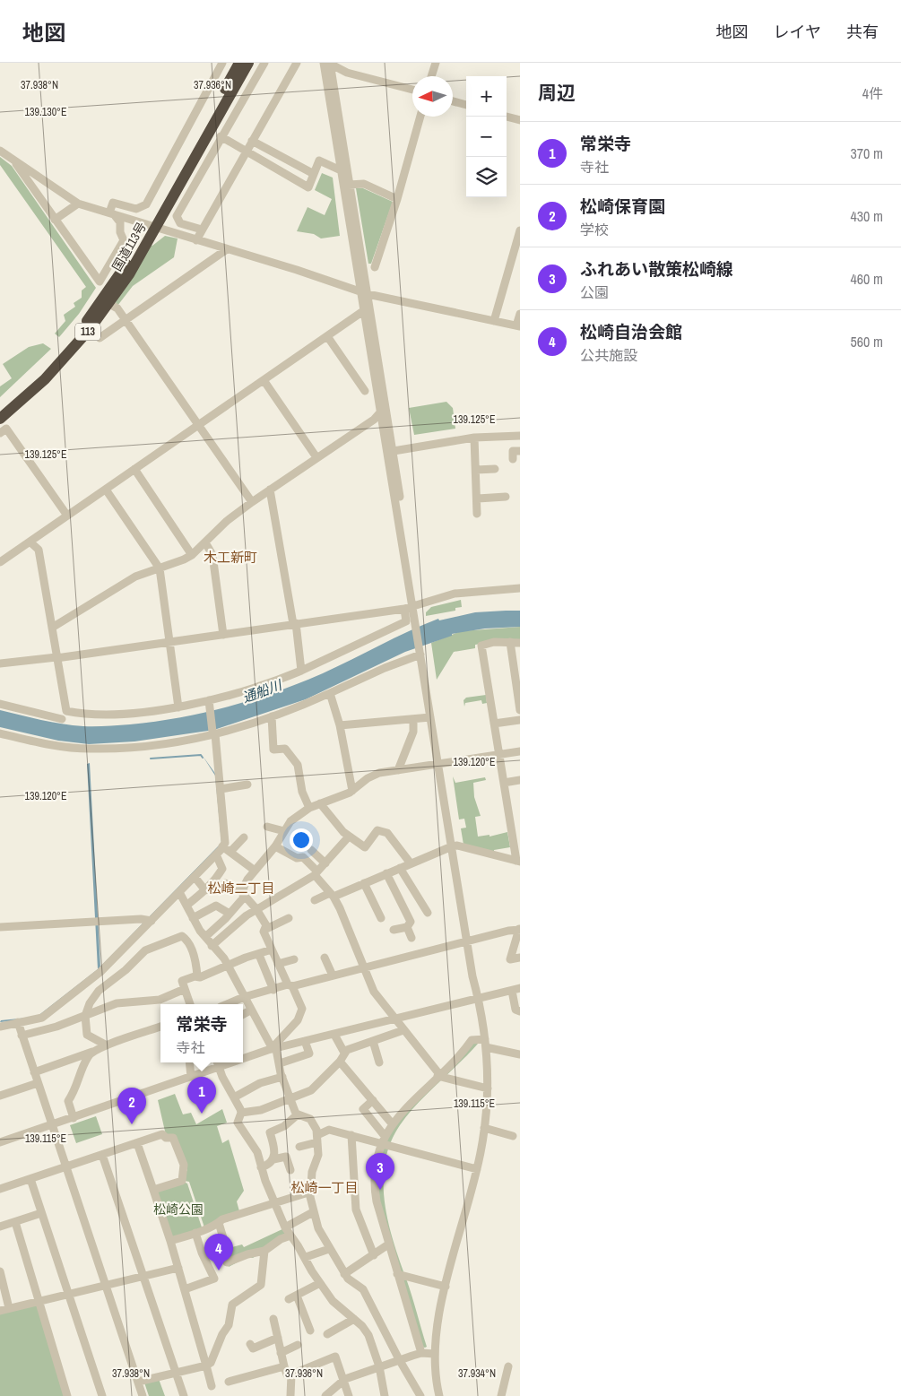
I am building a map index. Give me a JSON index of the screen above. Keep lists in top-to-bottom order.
{
  "streets": {
    "highway": ["国道113号", "113"]
  },
  "districts": ["木工新町", "松崎二丁目", "松崎一丁目"],
  "water": ["通船川"],
  "parks": ["松崎公園"],
  "north": "left",
  "page": {
    "header": "地図",
    "nav": ["地図", "レイヤ", "共有"],
    "heading": ["周辺", "4件"],
    "map_buttons": ["+", "−"],
    "list": [
      {
        "mark": "1",
        "name": "常栄寺",
        "note": "寺社",
        "value": "370 m"
      },
      {
        "mark": "2",
        "name": "松崎保育園",
        "note": "学校",
        "value": "430 m"
      },
      {
        "mark": "3",
        "name": "ふれあい散策松崎線",
        "note": "公園",
        "value": "460 m"
      },
      {
        "mark": "4",
        "name": "松崎自治会館",
        "note": "公共施設",
        "value": "560 m"
      }
    ],
    "popup": ["常栄寺", "寺社"],
    "pins": [
      "1",
      "2",
      "3",
      "4"
    ]
  },
  "coordinates": [
    "37.938°N",
    "37.936°N",
    "139.130°E",
    "139.125°E",
    "139.120°E",
    "139.115°E",
    "37.934°N"
  ]
}
